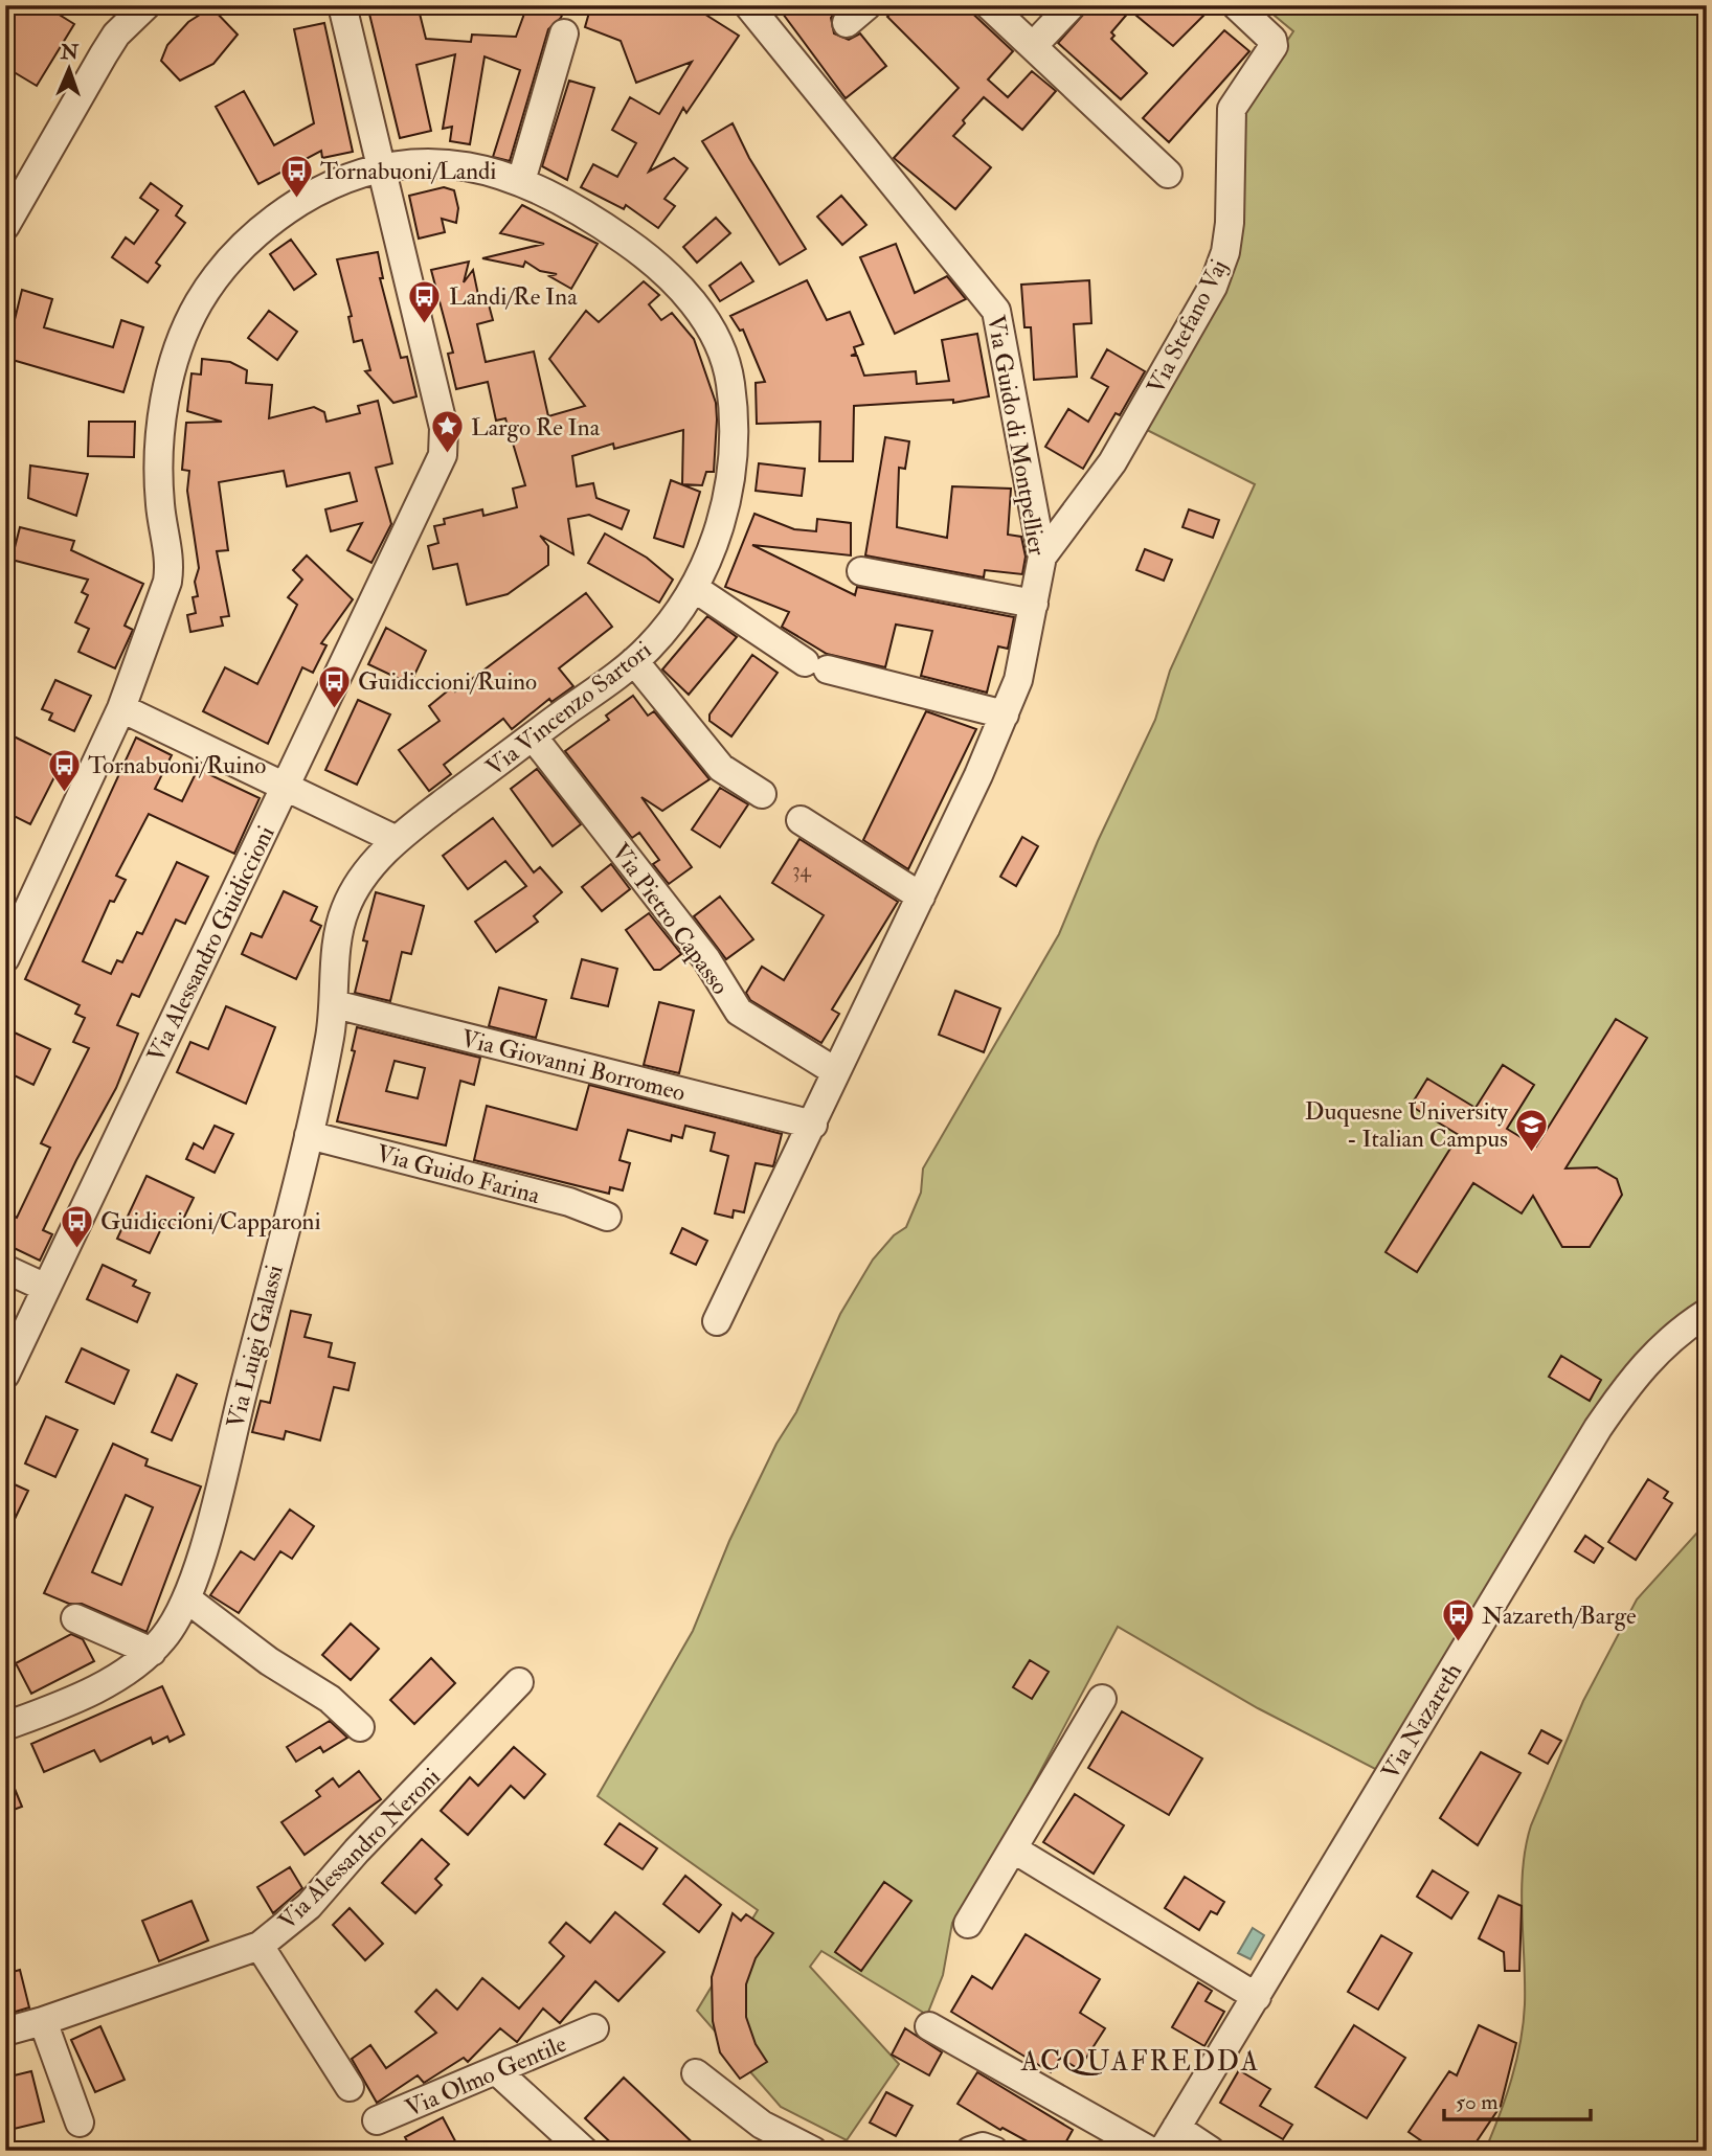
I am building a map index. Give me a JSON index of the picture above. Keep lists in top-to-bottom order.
{
  "streets": {
    "street": [
      "Via Stefano Vaj",
      "Via Guido di Montpellier",
      "Via Vincenzo Sartori",
      "Via Pietro Capasso",
      "Via Alessandro Guidiccioni",
      "Via Giovanni Borromeo",
      "Via Guido Farina",
      "Via Luigi Galassi",
      "Via Nazareth",
      "Via Alessandro Neroni",
      "Via Olmo Gentile"
    ]
  },
  "crossings": [
    ["Via Stefano Vaj", "Via Guido di Montpellier"],
    ["Via Guido di Montpellier", "Via Pietro Capasso"],
    ["Via Guido di Montpellier", "Via Giovanni Borromeo"],
    ["Via Vincenzo Sartori", "Via Pietro Capasso"],
    ["Via Vincenzo Sartori", "Via Alessandro Guidiccioni"],
    ["Via Vincenzo Sartori", "Via Luigi Galassi"],
    ["Via Giovanni Borromeo", "Via Luigi Galassi"],
    ["Via Guido Farina", "Via Luigi Galassi"]
  ],
  "districts": ["ACQUAFREDDA"],
  "places": {
    "bus stop": [
      "Tornabuoni/Landi",
      "Landi/Re Ina",
      "Guidiccioni/Ruino",
      "Tornabuoni/Ruino",
      "Guidiccioni/Capparoni",
      "Nazareth/Barge"
    ],
    "place": ["Largo Re Ina"],
    "school or university": ["Duquesne University - Italian Campus"]
  },
  "house_numbers": ["34"],
  "scale_bar": "50 m",
  "north": "top"
}
